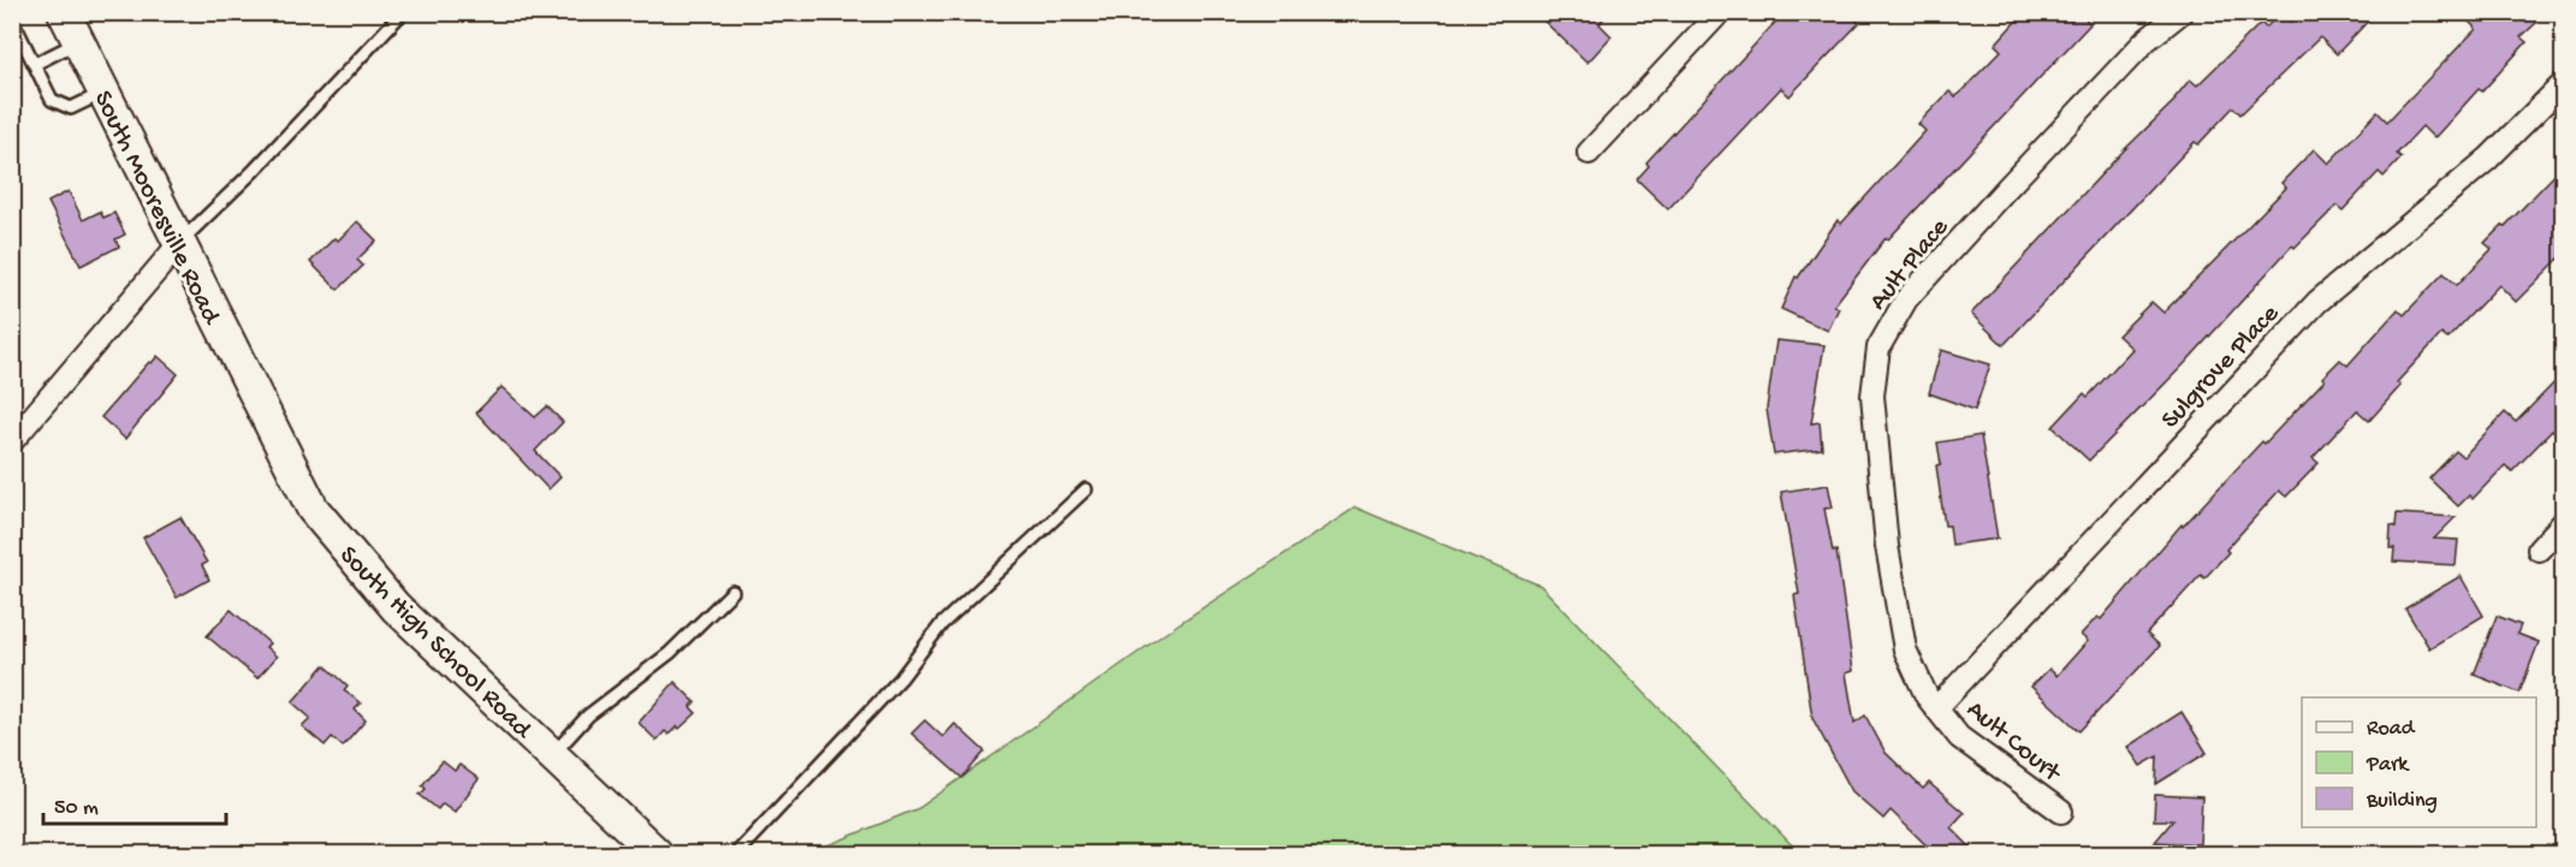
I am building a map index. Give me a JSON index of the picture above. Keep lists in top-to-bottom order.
{
  "streets": {
    "main road": ["South Mooresville Road", "South High School Road"],
    "street": ["Ault Place", "Sulgrove Place", "Ault Court"]
  },
  "crossings": [
    ["South Mooresville Road", "South High School Road"],
    ["Ault Place", "Sulgrove Place"],
    ["Ault Place", "Ault Court"],
    ["Sulgrove Place", "Ault Court"]
  ],
  "legend": ["Road", "Park", "Building"],
  "scale_bar": "50 m"
}
